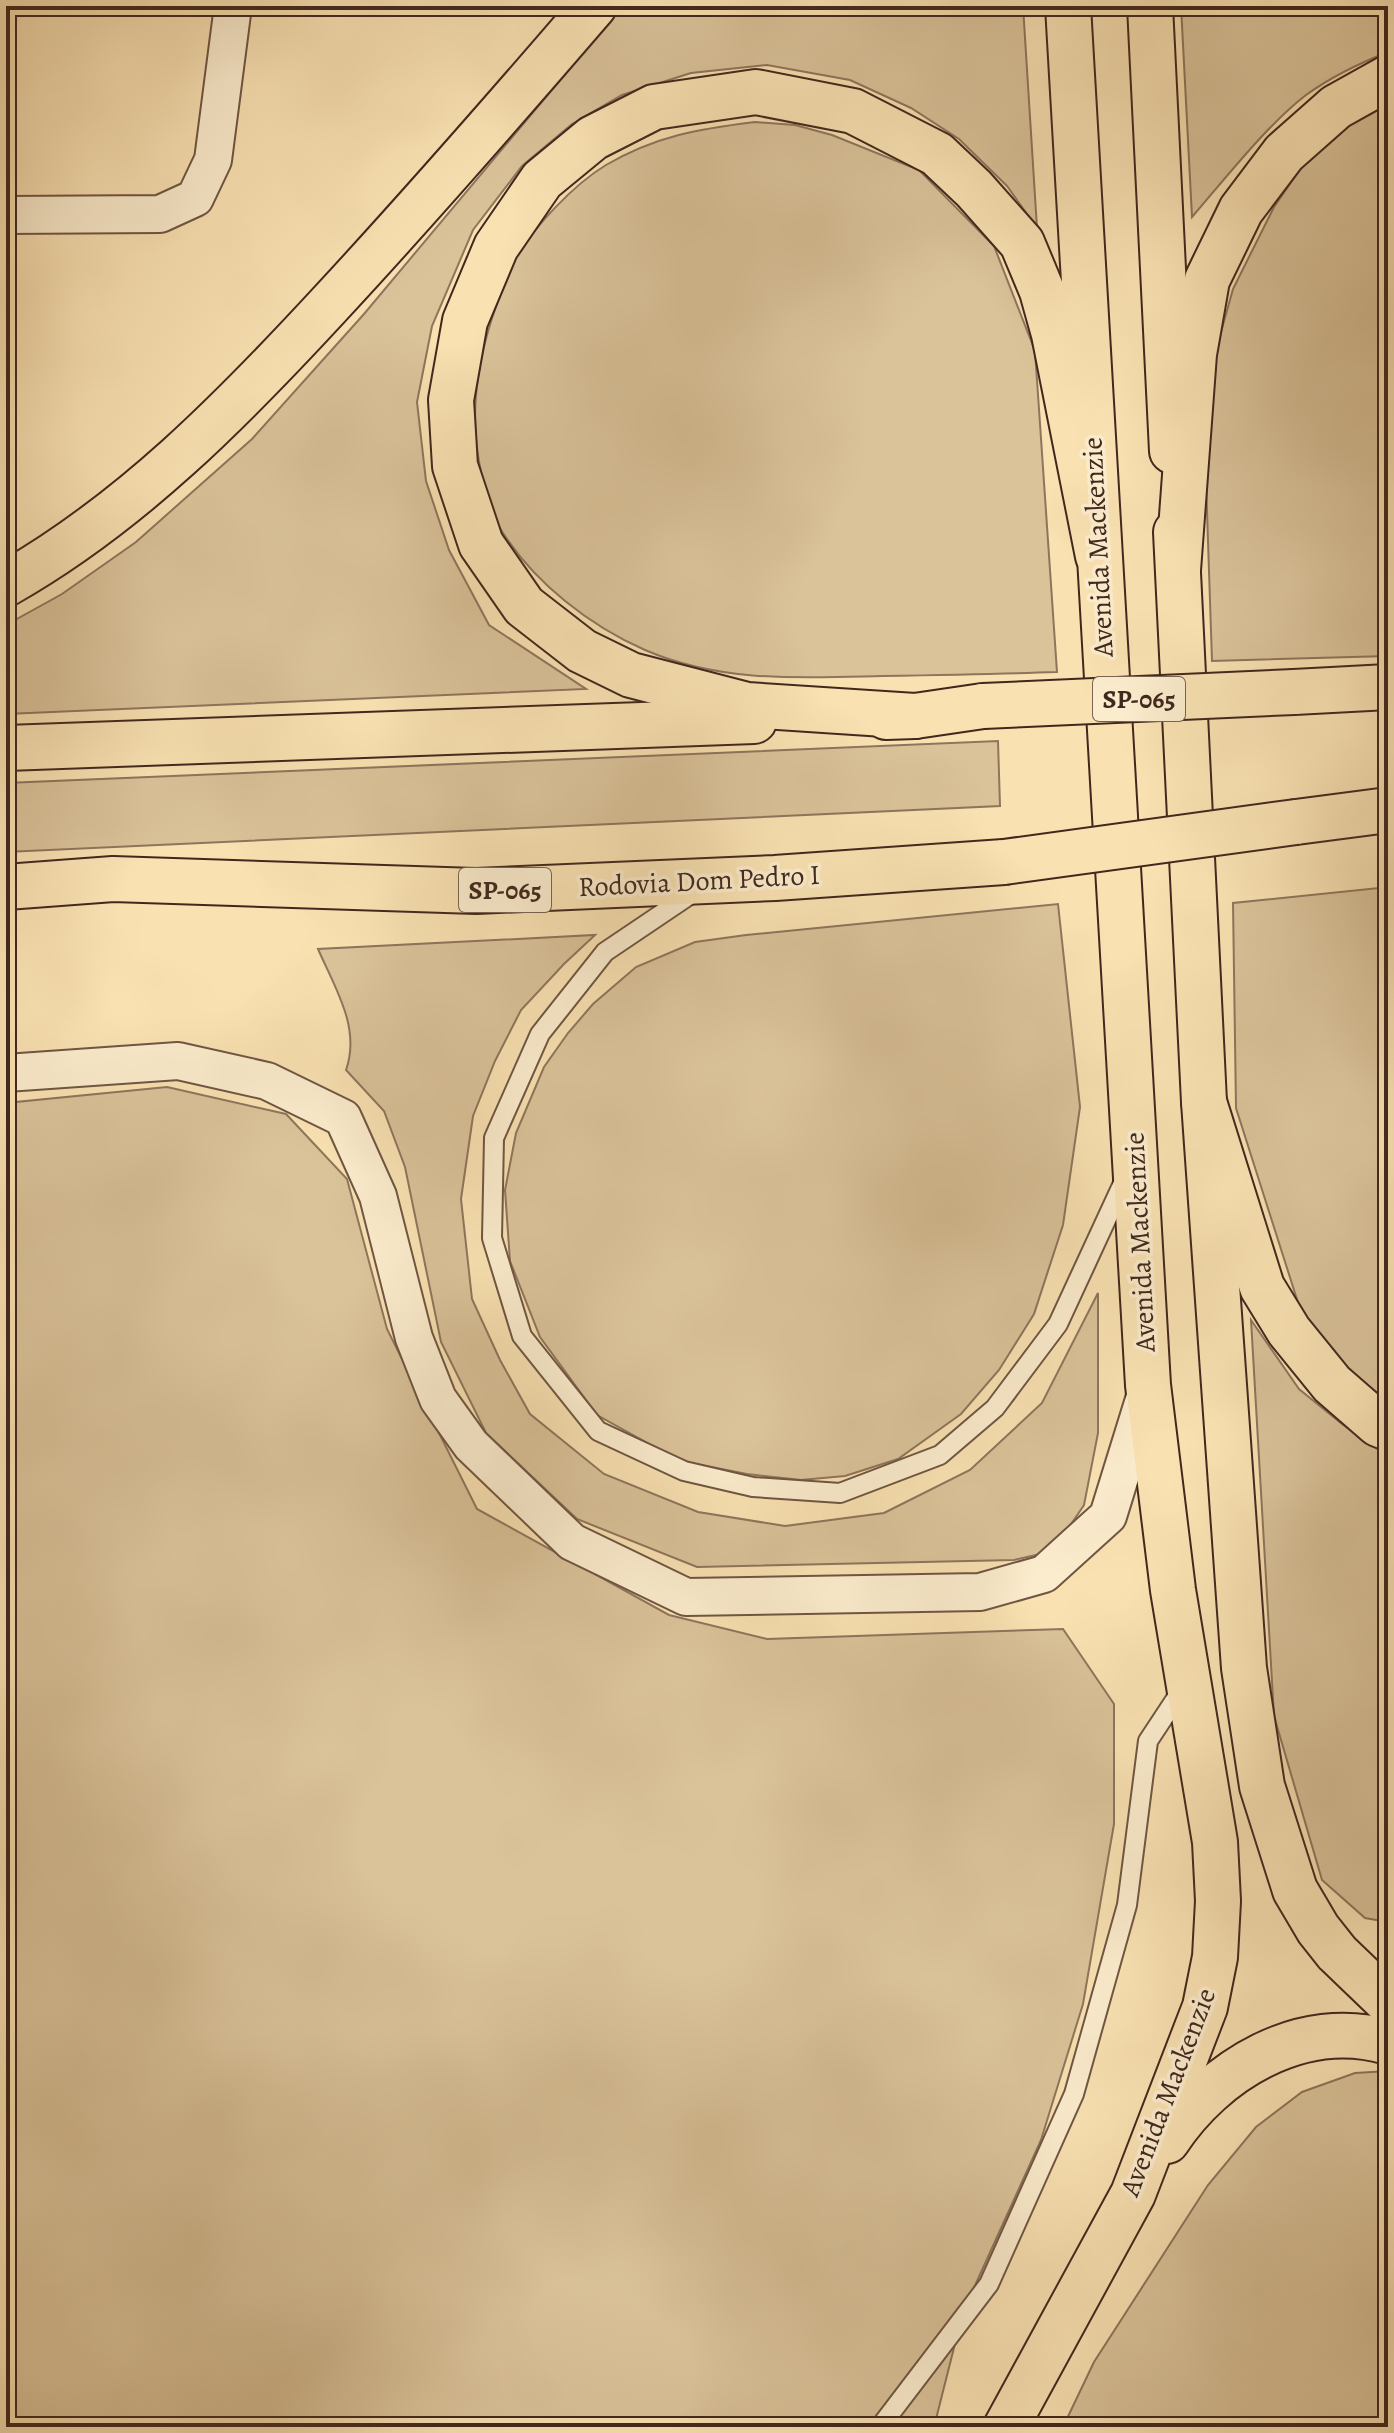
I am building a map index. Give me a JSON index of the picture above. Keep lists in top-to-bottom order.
{
  "streets": {
    "main road": ["Avenida Mackenzie", "SP-065", "Rodovia Dom Pedro I"]
  }
}
